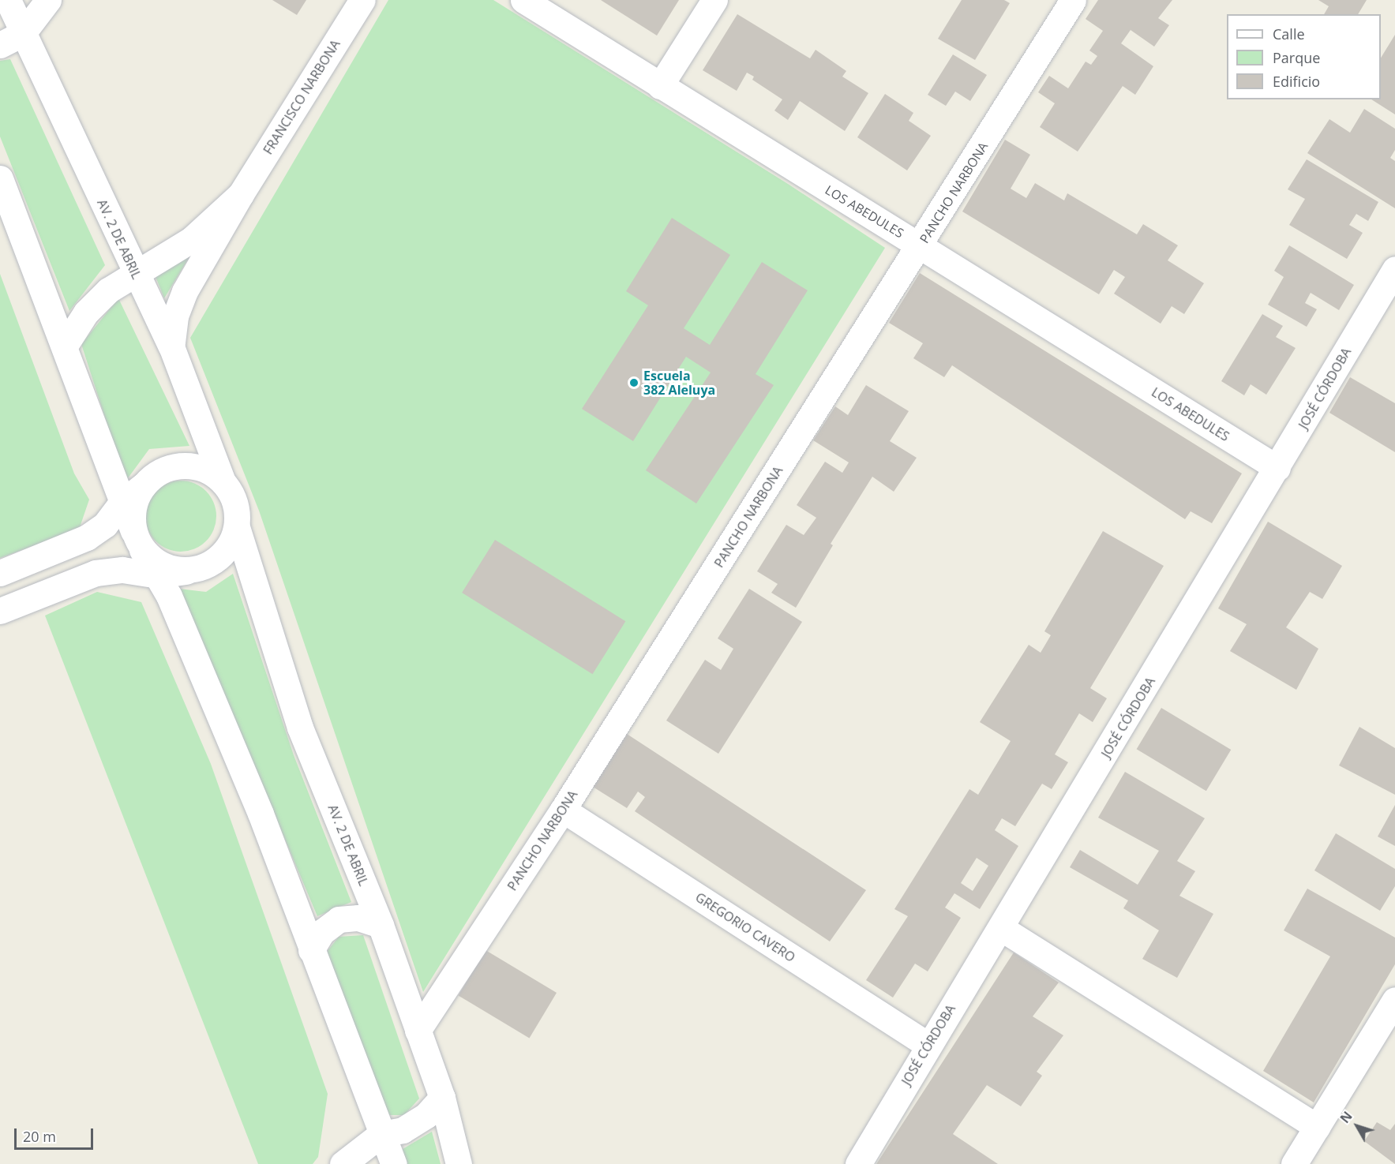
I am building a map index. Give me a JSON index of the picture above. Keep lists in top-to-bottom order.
{
  "streets": {
    "street": [
      "FRANCISCO NARBONA",
      "PANCHO NARBONA",
      "LOS ABEDULES",
      "AV. 2 DE ABRIL",
      "JOSÉ CÓRDOBA",
      "GREGORIO CAVERO"
    ]
  },
  "crossings": [
    ["FRANCISCO NARBONA", "AV. 2 DE ABRIL"],
    ["PANCHO NARBONA", "LOS ABEDULES"],
    ["PANCHO NARBONA", "AV. 2 DE ABRIL"],
    ["PANCHO NARBONA", "GREGORIO CAVERO"],
    ["LOS ABEDULES", "JOSÉ CÓRDOBA"],
    ["JOSÉ CÓRDOBA", "GREGORIO CAVERO"]
  ],
  "places": ["Escuela 382 Aleluya"],
  "legend": ["Calle", "Parque", "Edificio"],
  "scale_bar": "20 m",
  "north": "top left"
}
